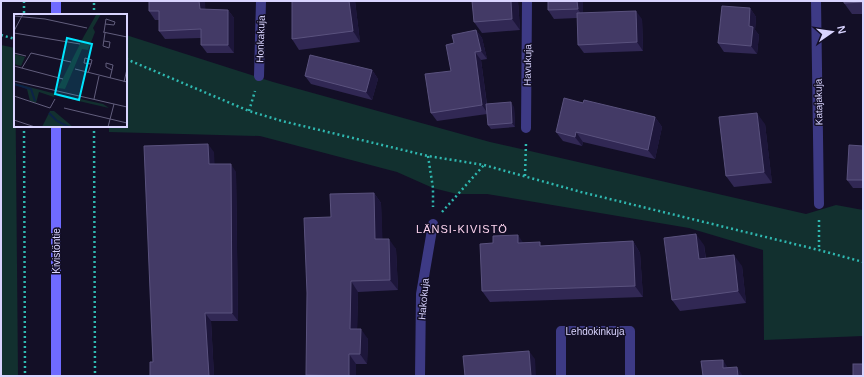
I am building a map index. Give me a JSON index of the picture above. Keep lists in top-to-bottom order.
{
  "streets": {
    "main road": ["Kivistöntie"],
    "street": [
      "Honkakuja",
      "Havukuja",
      "Katajakuja",
      "Hakokuja",
      "Lehdokinkuja"
    ]
  },
  "districts": ["LÄNSI-KIVISTÖ"],
  "north": "right"
}
